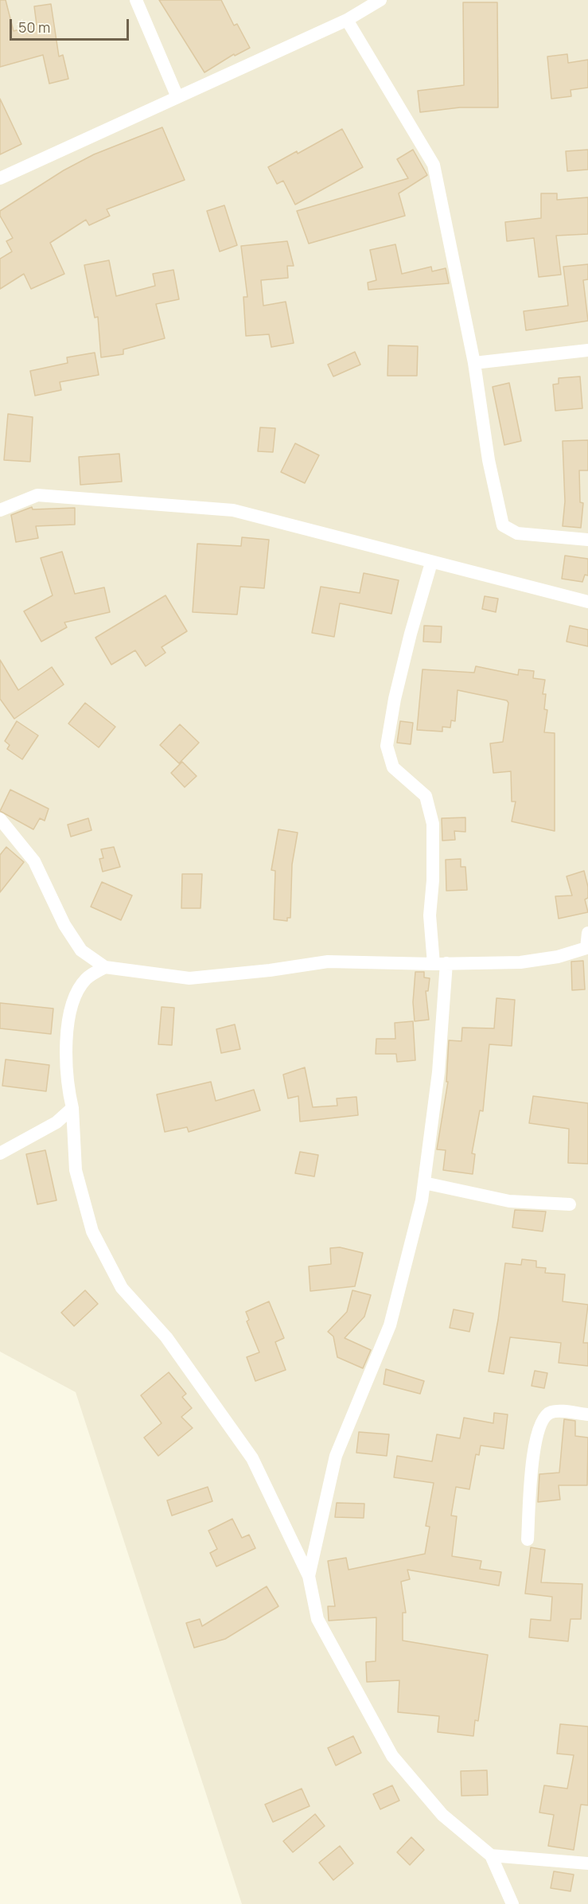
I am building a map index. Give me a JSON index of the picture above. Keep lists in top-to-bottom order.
{
  "scale_bar": "50 m"
}
